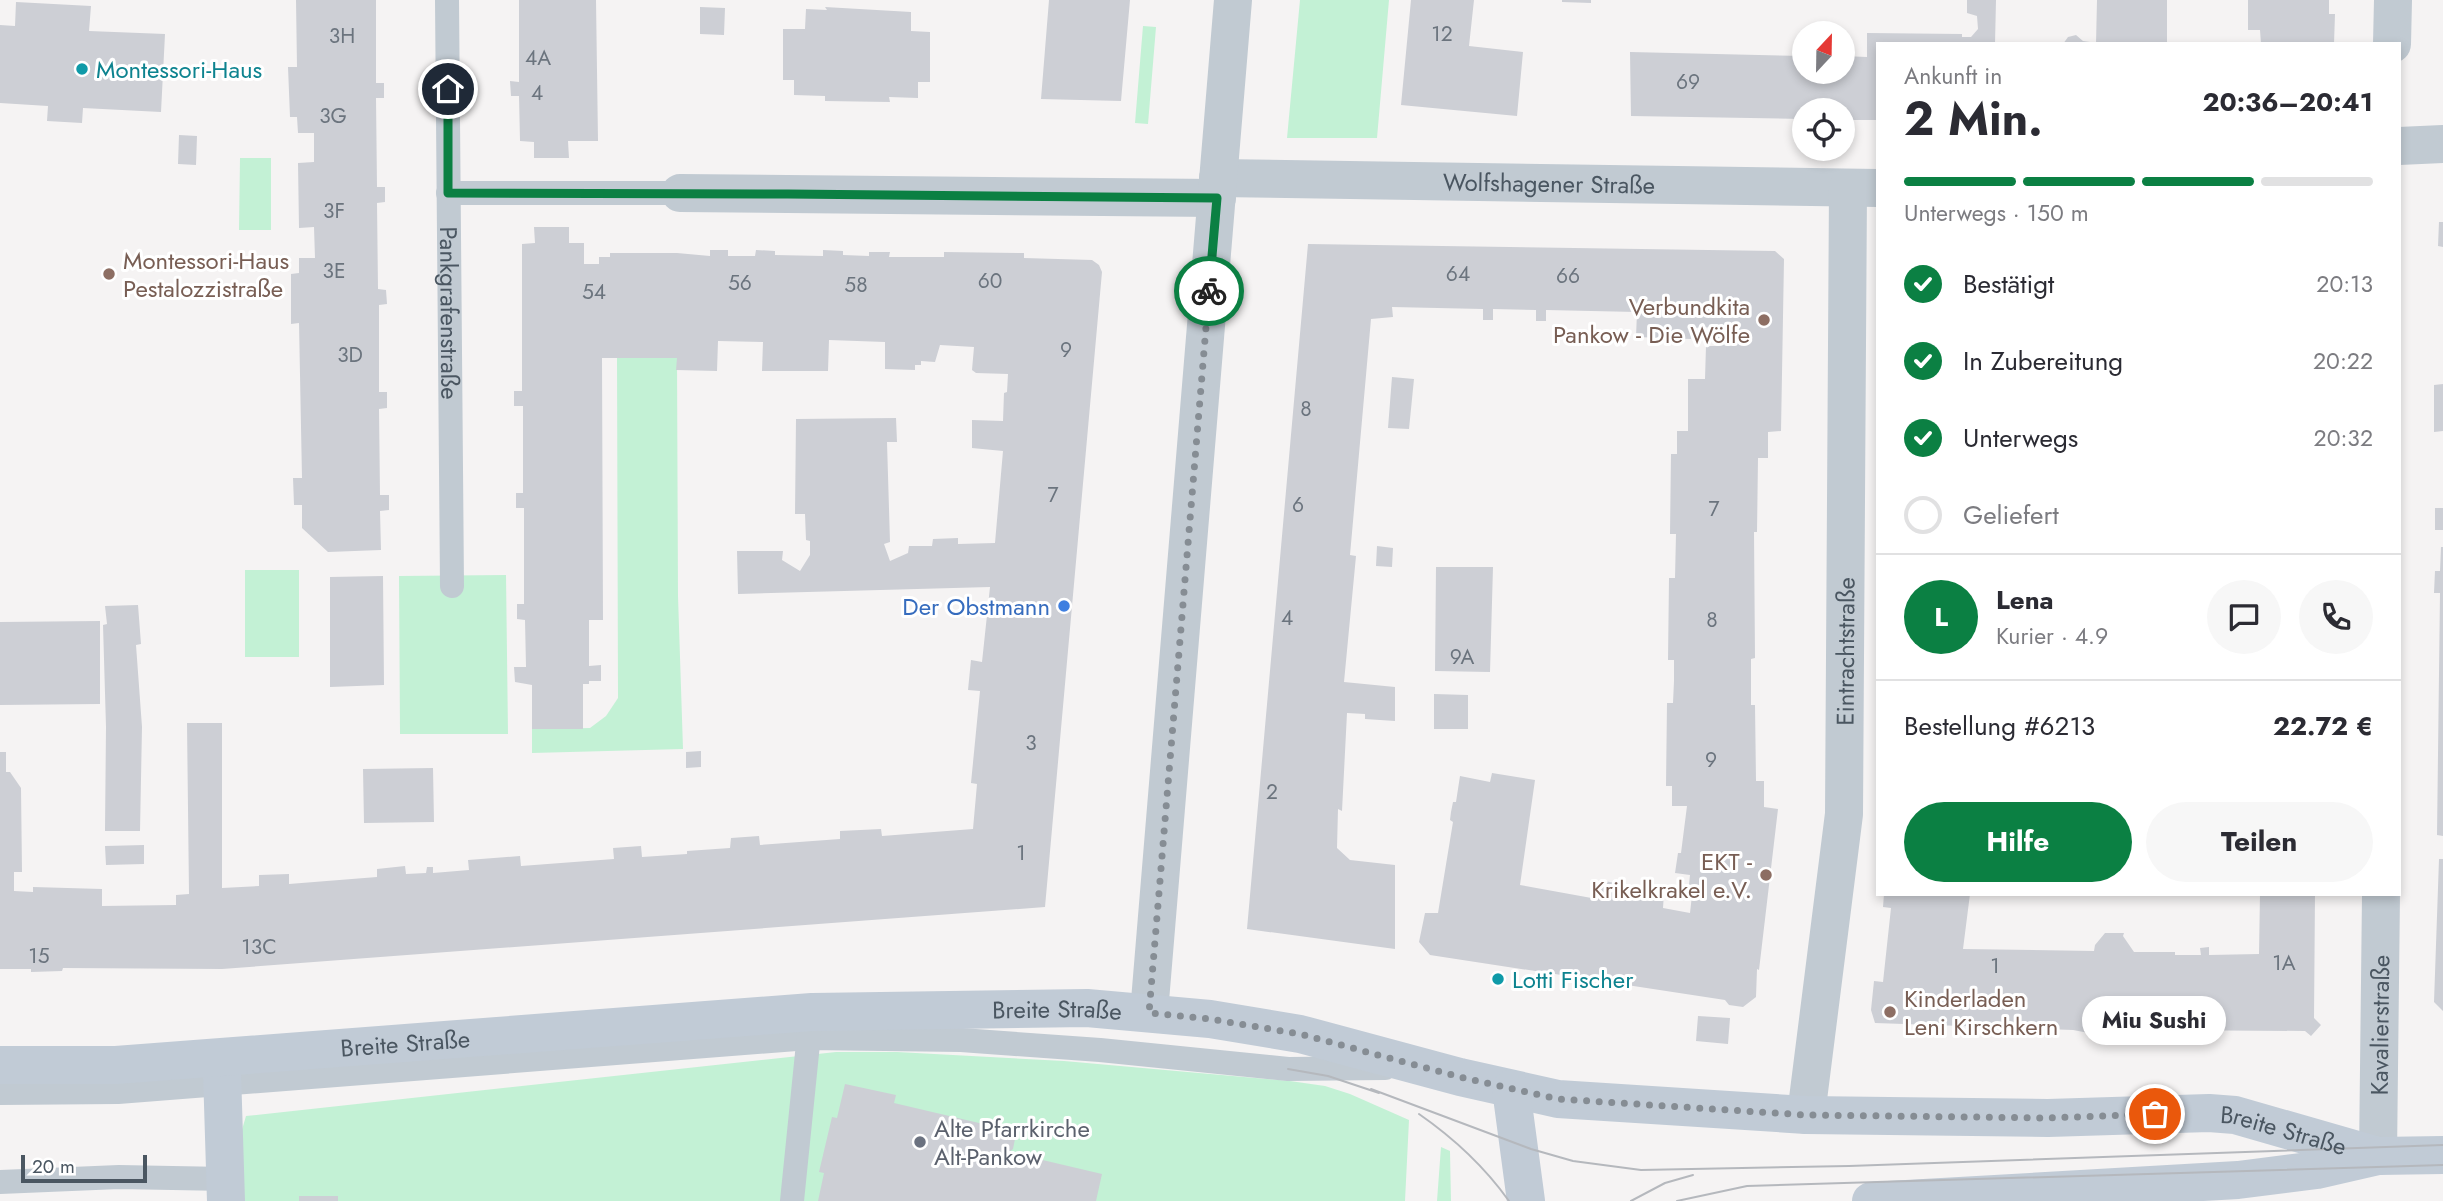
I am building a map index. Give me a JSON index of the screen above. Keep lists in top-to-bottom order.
{
  "streets": {
    "main road": ["Breite Straße"],
    "street": ["Wolfshagener Straße", "Eintrachtstraße", "Kavalierstraße"],
    "lane": ["Pankgrafenstraße"]
  },
  "crossings": [
    ["Wolfshagener Straße", "Eintrachtstraße"],
    ["Eintrachtstraße", "Breite Straße"],
    ["Breite Straße", "Kavalierstraße"]
  ],
  "places": [
    "Montessori-Haus",
    "Montessori-Haus Pestalozzistraße",
    "Verbundkita Pankow - Die Wölfe",
    "Der Obstmann",
    "EKT - Krikelkrakel e.V.",
    "Lotti Fischer",
    "Kinderladen Leni Kirschkern",
    "Miu Sushi",
    "Alte Pfarrkirche Alt-Pankow"
  ],
  "house_numbers": [
    "12",
    "3H",
    "4A",
    "69",
    "4",
    "3G",
    "3F",
    "3E",
    "64",
    "66",
    "60",
    "56",
    "58",
    "54",
    "9",
    "3D",
    "8",
    "7",
    "6",
    "7",
    "4",
    "8",
    "9A",
    "3",
    "9",
    "2",
    "1",
    "13C",
    "15",
    "1A",
    "1"
  ],
  "scale_bar": "20 m",
  "north": "top",
  "page": {
    "heading": ["2 Min.", "Ankunft in", "20:36–20:41"],
    "panel": [
      "Lena",
      "Kurier · 4.9",
      "Bestellung #6213",
      "22.72 €"
    ],
    "bar": "Unterwegs · 150 m",
    "list": [
      ["Bestätigt", "20:13"],
      ["In Zubereitung", "20:22"],
      ["Unterwegs", "20:32"],
      "Geliefert"
    ],
    "round": "L",
    "buttons": ["Hilfe", "Teilen"],
    "bubble": "Miu Sushi",
    "scale": "20 m"
  }
}
